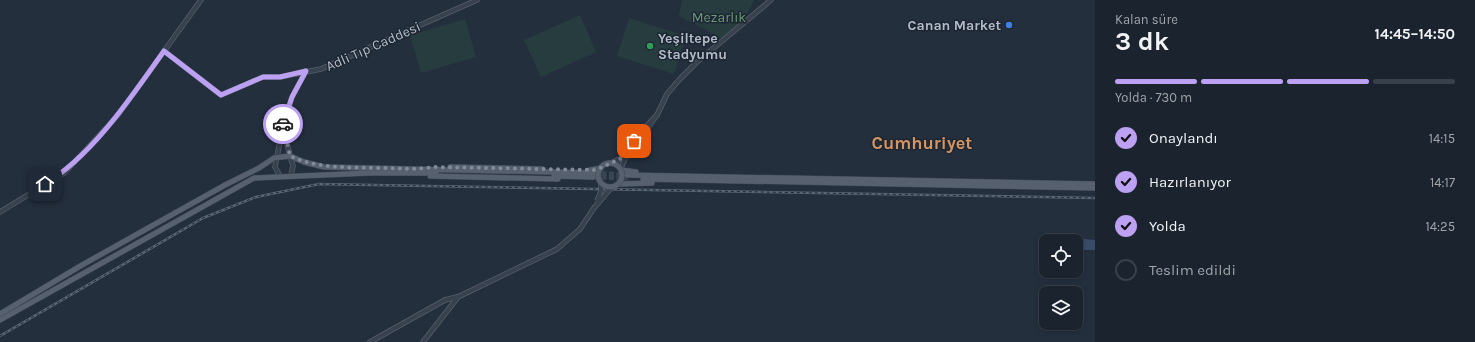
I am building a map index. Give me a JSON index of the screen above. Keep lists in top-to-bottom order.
{
  "streets": {
    "street": ["Adli Tıp Caddesi"]
  },
  "districts": ["Cumhuriyet"],
  "parks": ["Mezarlık"],
  "places": ["Canan Market", "Yeşiltepe Stadyumu"],
  "page": {
    "heading": ["3 dk", "Kalan süre", "14:45–14:50"],
    "bar": "Yolda · 730 m",
    "list": [
      ["Onaylandı", "14:15"],
      ["Hazırlanıyor", "14:17"],
      ["Yolda", "14:25"],
      "Teslim edildi"
    ]
  }
}
